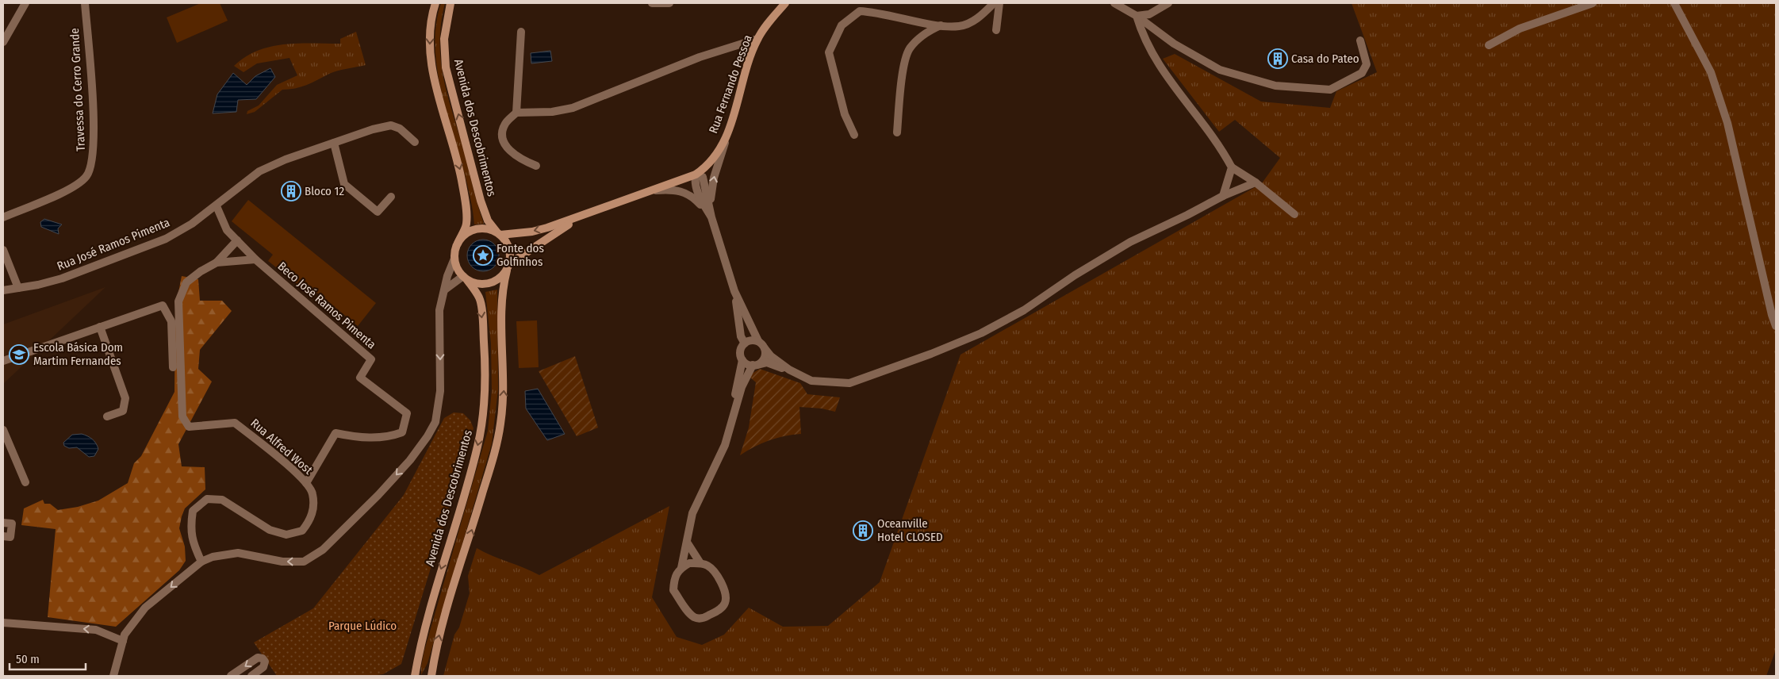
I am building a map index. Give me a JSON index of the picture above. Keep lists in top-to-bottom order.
{
  "streets": {
    "main road": ["Rua Fernando Pessoa", "Avenida dos Descobrimentos"],
    "street": [
      "Travessa do Cerro Grande",
      "Rua José Ramos Pimenta",
      "Beco José Ramos Pimenta",
      "Rua Alfred Wost"
    ]
  },
  "crossings": [
    ["Rua José Ramos Pimenta", "Beco José Ramos Pimenta"],
    ["Beco José Ramos Pimenta", "Rua Alfred Wost"]
  ],
  "parks": ["Parque Lúdico"],
  "places": {
    "building": ["Casa do Pateo", "Bloco 12", "Oceanville Hotel CLOSED"],
    "place": ["Fonte dos Golfinhos"],
    "school or university": ["Escola Básica Dom Martim Fernandes"]
  },
  "scale_bar": "50 m"
}
